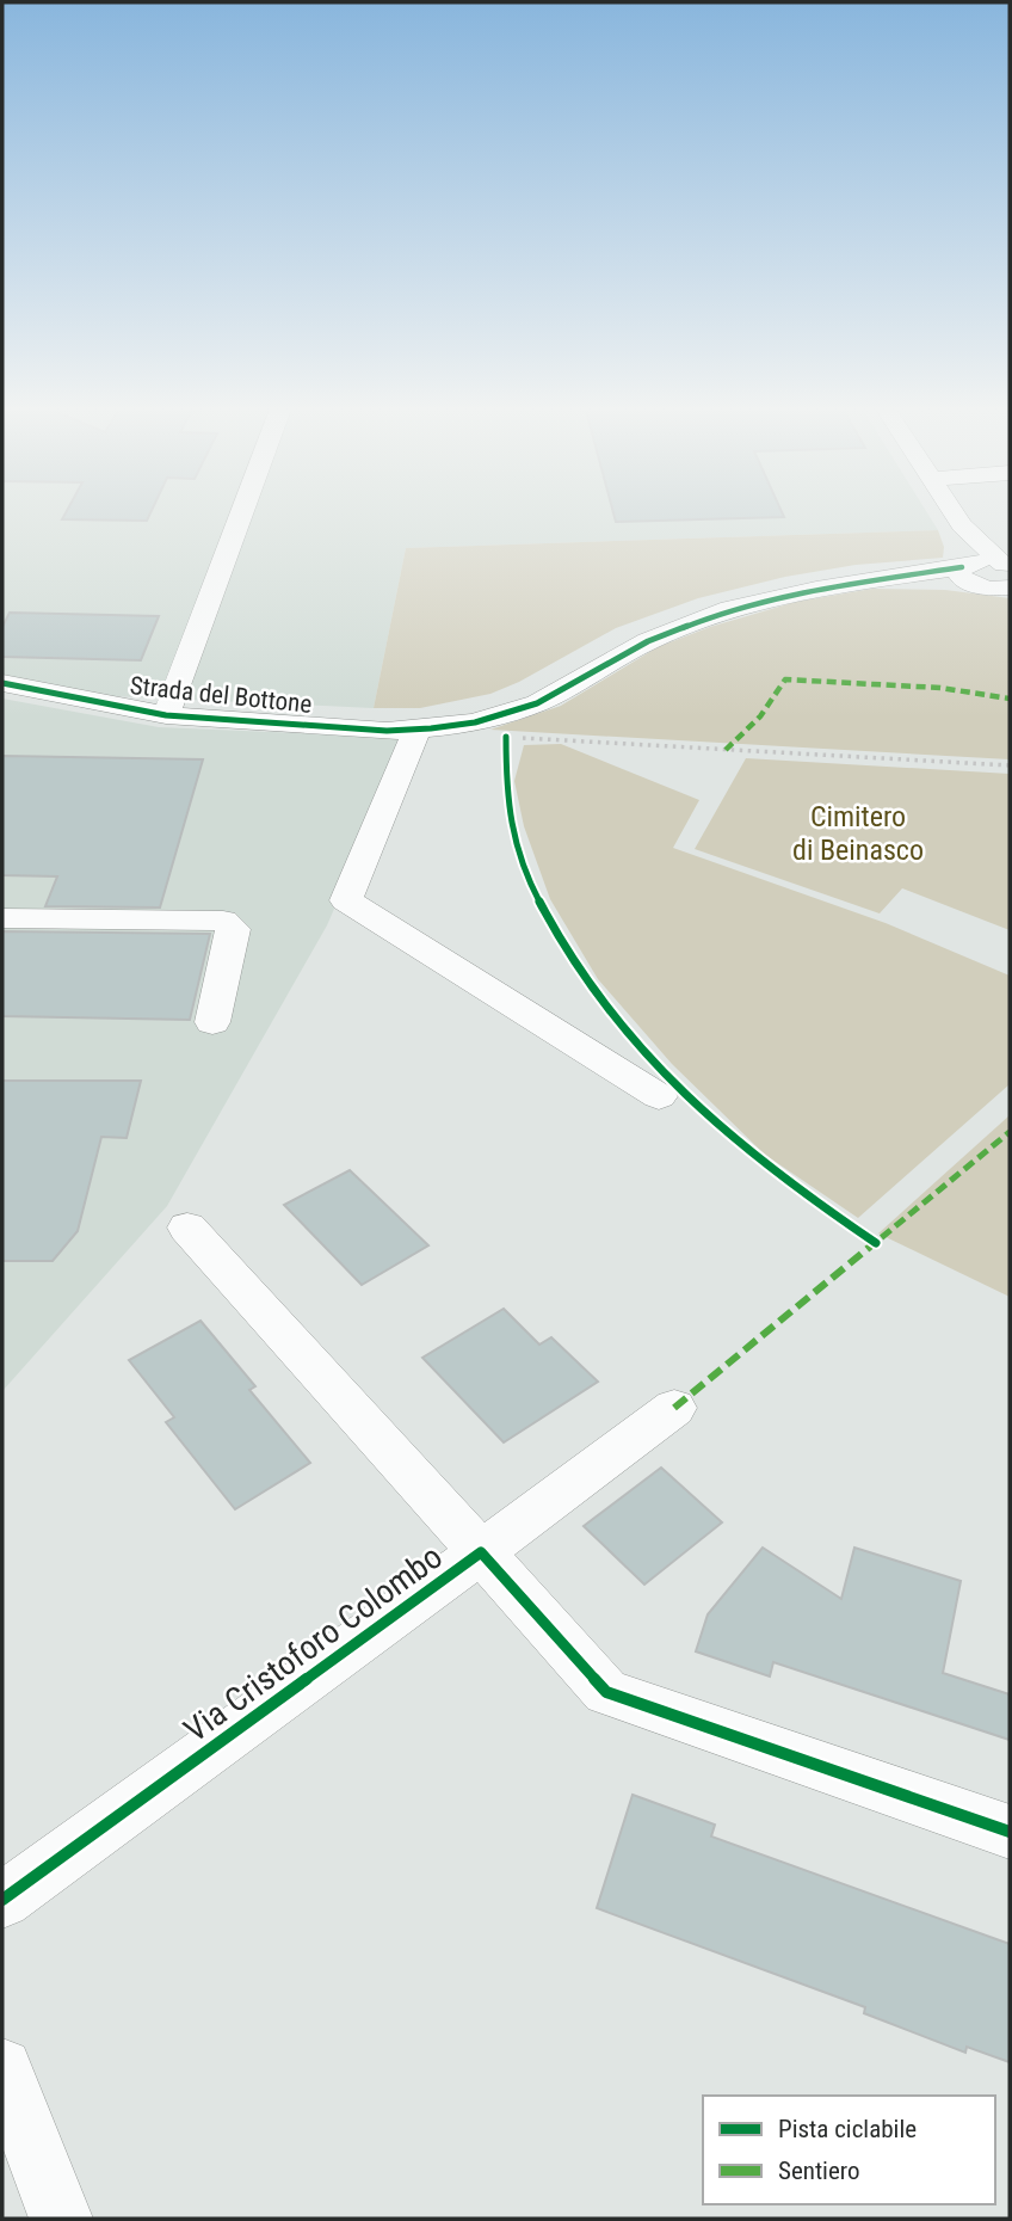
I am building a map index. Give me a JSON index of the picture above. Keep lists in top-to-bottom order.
{
  "streets": {
    "street": ["Strada del Bottone", "Via Cristoforo Colombo"]
  },
  "parks": ["Cimitero di Beinasco"],
  "legend": ["Pista ciclabile", "Sentiero"]
}
